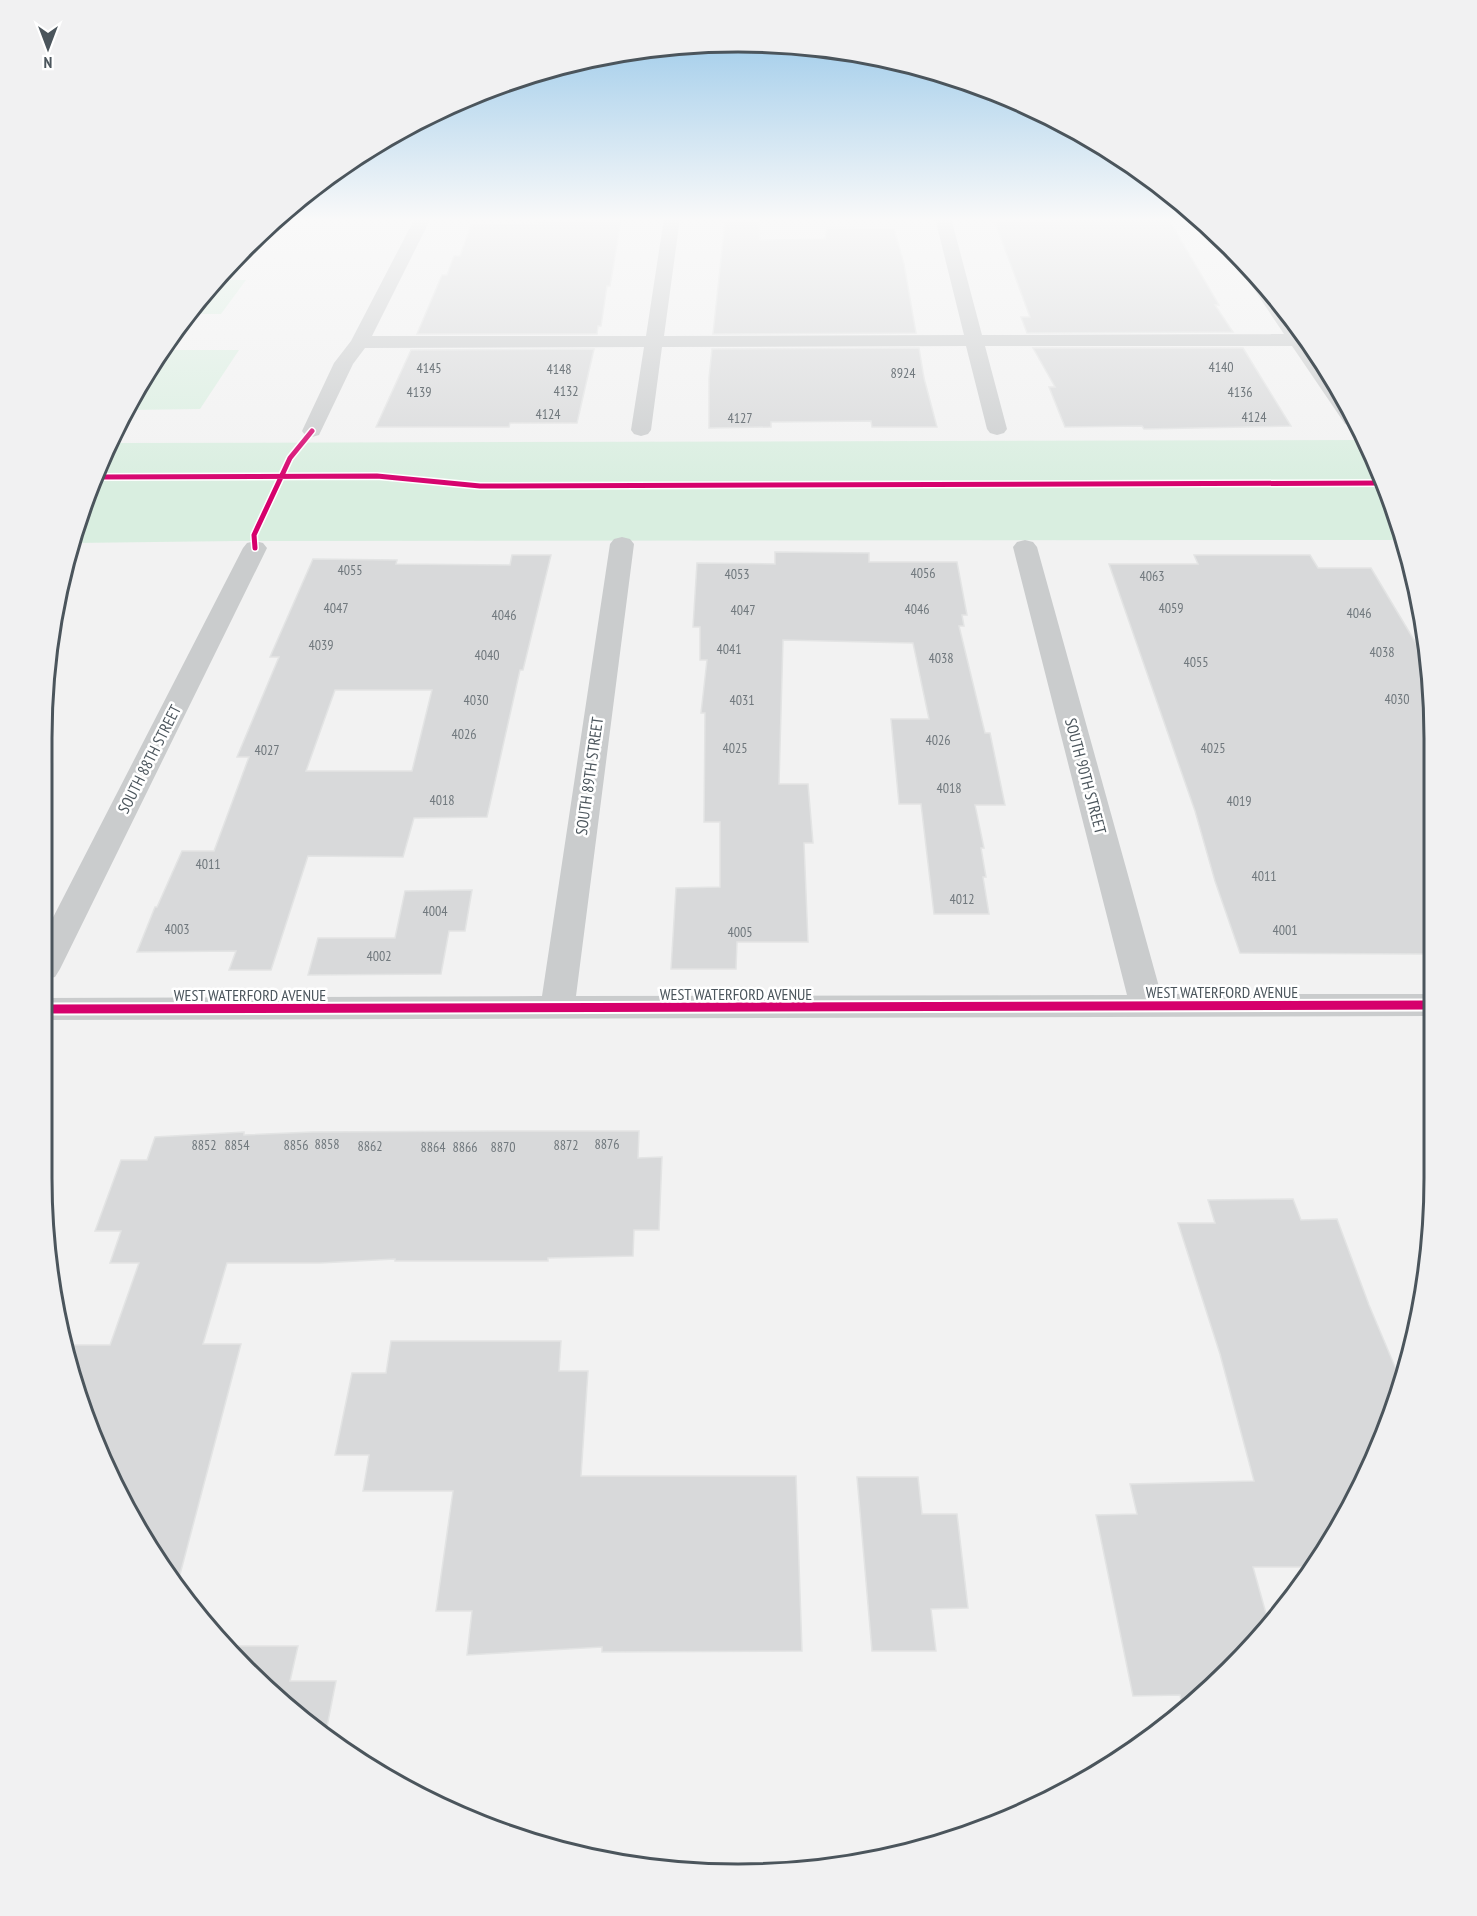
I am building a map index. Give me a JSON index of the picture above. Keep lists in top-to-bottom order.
{
  "streets": {
    "street": [
      "SOUTH 88TH STREET",
      "SOUTH 89TH STREET",
      "SOUTH 90TH STREET",
      "WEST WATERFORD AVENUE"
    ]
  },
  "crossings": [
    ["SOUTH 89TH STREET", "WEST WATERFORD AVENUE"],
    ["SOUTH 90TH STREET", "WEST WATERFORD AVENUE"]
  ],
  "house_numbers": [
    "4140",
    "4145",
    "4148",
    "8924",
    "4132",
    "4139",
    "4136",
    "4124",
    "4124",
    "4127",
    "4055",
    "4056",
    "4053",
    "4063",
    "4047",
    "4059",
    "4046",
    "4047",
    "4046",
    "4046",
    "4039",
    "4041",
    "4038",
    "4040",
    "4038",
    "4055",
    "4030",
    "4030",
    "4031",
    "4026",
    "4026",
    "4025",
    "4025",
    "4027",
    "4018",
    "4018",
    "4019",
    "4011",
    "4011",
    "4012",
    "4004",
    "4003",
    "4001",
    "4005",
    "4002",
    "8858",
    "8876",
    "8852",
    "8854",
    "8856",
    "8872",
    "8862",
    "8864",
    "8866",
    "8870"
  ],
  "north": "bottom"
}
